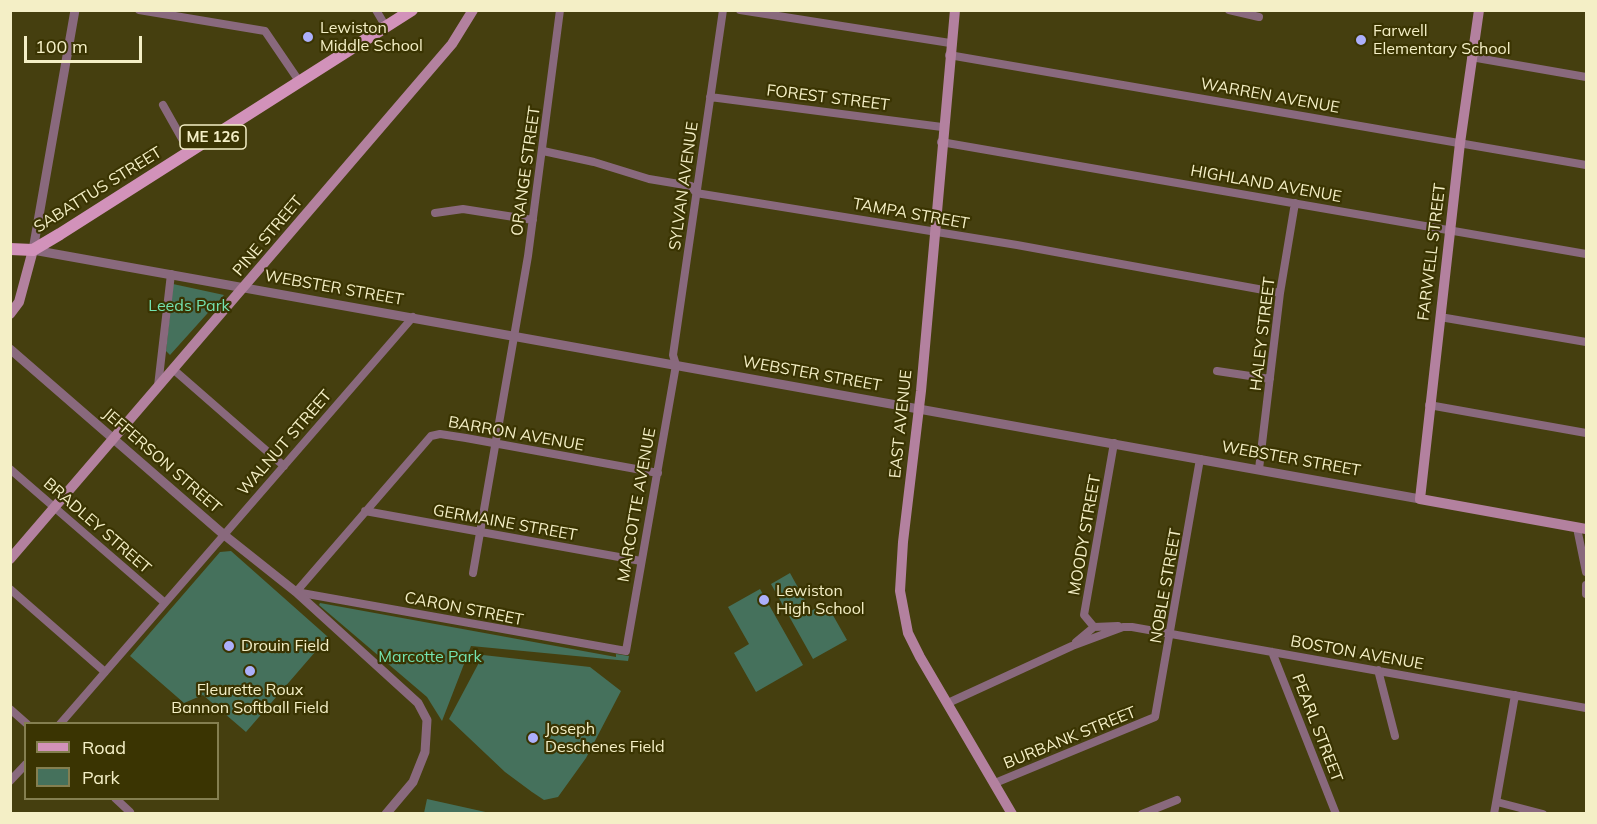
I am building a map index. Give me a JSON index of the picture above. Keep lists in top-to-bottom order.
{
  "streets": {
    "main road": [
      "ME 126",
      "SABATTUS STREET",
      "PINE STREET",
      "FARWELL STREET",
      "WEBSTER STREET",
      "EAST AVENUE"
    ],
    "street": [
      "WARREN AVENUE",
      "FOREST STREET",
      "ORANGE STREET",
      "HIGHLAND AVENUE",
      "SYLVAN AVENUE",
      "TAMPA STREET",
      "HALEY STREET",
      "BARRON AVENUE",
      "WALNUT STREET",
      "JEFFERSON STREET",
      "MARCOTTE AVENUE",
      "GERMAINE STREET",
      "BRADLEY STREET",
      "MOODY STREET",
      "NOBLE STREET",
      "CARON STREET",
      "BOSTON AVENUE",
      "PEARL STREET",
      "BURBANK STREET"
    ]
  },
  "crossings": [
    ["WARREN AVENUE", "FARWELL STREET"],
    ["WARREN AVENUE", "EAST AVENUE"],
    ["FOREST STREET", "SYLVAN AVENUE"],
    ["FOREST STREET", "EAST AVENUE"],
    ["ORANGE STREET", "TAMPA STREET"],
    ["ORANGE STREET", "WEBSTER STREET"],
    ["ORANGE STREET", "BARRON AVENUE"],
    ["ORANGE STREET", "GERMAINE STREET"],
    ["HIGHLAND AVENUE", "FARWELL STREET"],
    ["HIGHLAND AVENUE", "HALEY STREET"],
    ["HIGHLAND AVENUE", "EAST AVENUE"],
    ["SYLVAN AVENUE", "TAMPA STREET"],
    ["SYLVAN AVENUE", "WEBSTER STREET"],
    ["SYLVAN AVENUE", "MARCOTTE AVENUE"],
    ["SABATTUS STREET", "WEBSTER STREET"],
    ["TAMPA STREET", "HALEY STREET"],
    ["TAMPA STREET", "EAST AVENUE"],
    ["PINE STREET", "WEBSTER STREET"],
    ["PINE STREET", "JEFFERSON STREET"],
    ["PINE STREET", "BRADLEY STREET"],
    ["FARWELL STREET", "WEBSTER STREET"],
    ["WEBSTER STREET", "HALEY STREET"],
    ["WEBSTER STREET", "EAST AVENUE"],
    ["WEBSTER STREET", "WALNUT STREET"],
    ["WEBSTER STREET", "MARCOTTE AVENUE"],
    ["WEBSTER STREET", "MOODY STREET"],
    ["WEBSTER STREET", "NOBLE STREET"],
    ["EAST AVENUE", "BOSTON AVENUE"],
    ["EAST AVENUE", "BURBANK STREET"],
    ["BARRON AVENUE", "JEFFERSON STREET"],
    ["BARRON AVENUE", "MARCOTTE AVENUE"],
    ["BARRON AVENUE", "GERMAINE STREET"],
    ["BARRON AVENUE", "CARON STREET"],
    ["WALNUT STREET", "JEFFERSON STREET"],
    ["WALNUT STREET", "BRADLEY STREET"],
    ["JEFFERSON STREET", "CARON STREET"],
    ["MARCOTTE AVENUE", "GERMAINE STREET"],
    ["MARCOTTE AVENUE", "CARON STREET"],
    ["MOODY STREET", "BOSTON AVENUE"],
    ["NOBLE STREET", "BOSTON AVENUE"],
    ["NOBLE STREET", "BURBANK STREET"],
    ["BOSTON AVENUE", "PEARL STREET"]
  ],
  "parks": ["Leeds Park", "Marcotte Park"],
  "places": [
    "Lewiston Middle School",
    "Farwell Elementary School",
    "Lewiston High School",
    "Drouin Field",
    "Fleurette Roux Bannon Softball Field",
    "Joseph Deschenes Field"
  ],
  "legend": ["Road", "Park"],
  "scale_bar": "100 m"
}
